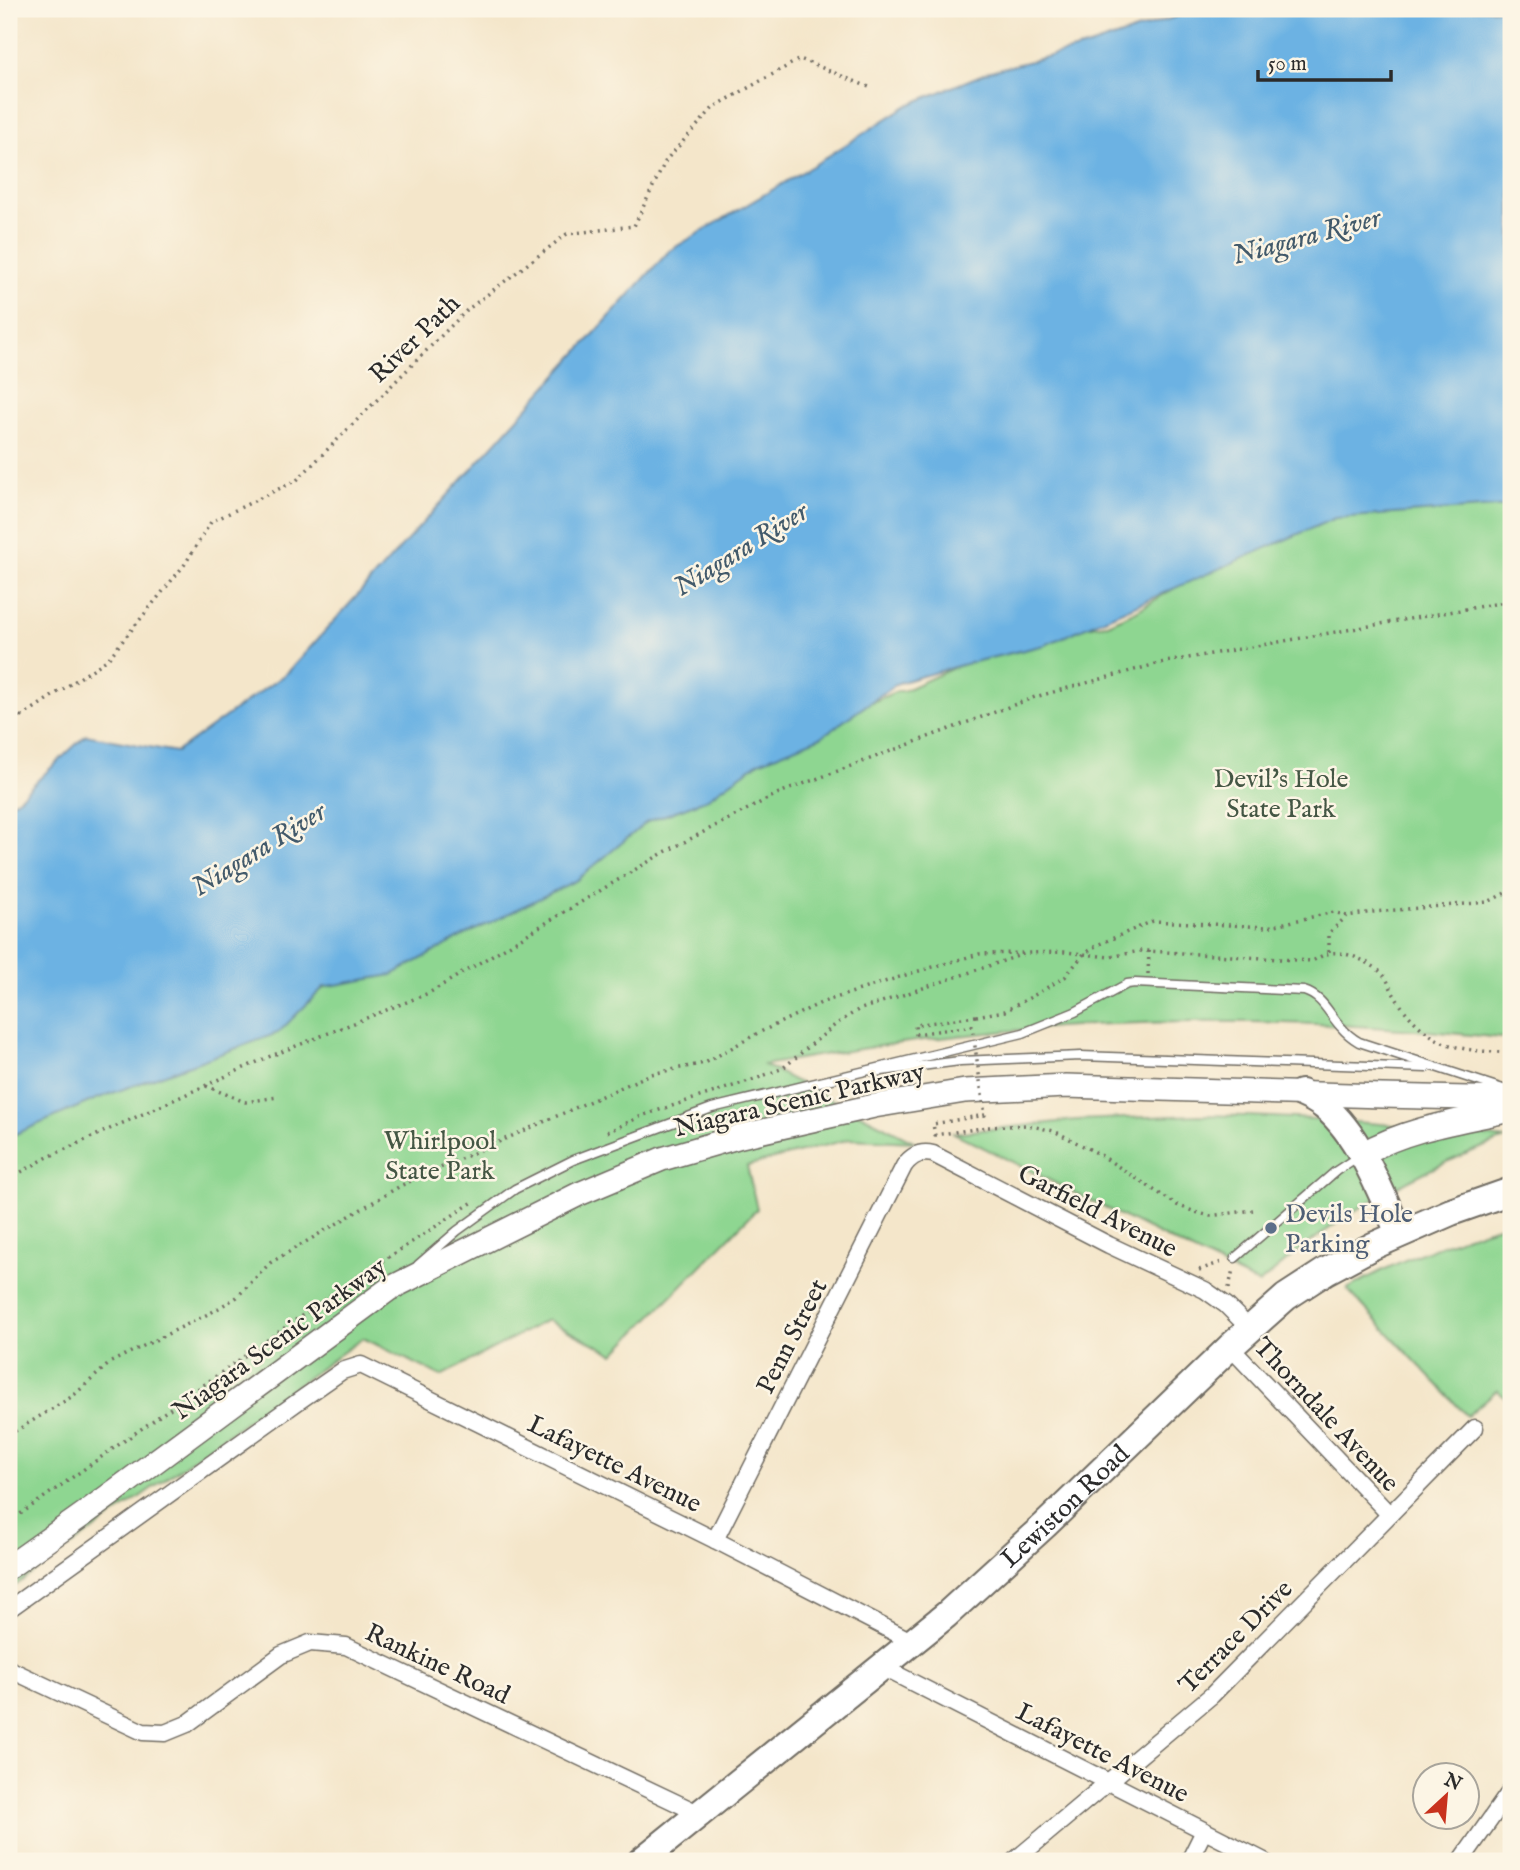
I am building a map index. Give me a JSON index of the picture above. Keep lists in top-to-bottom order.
{
  "streets": {
    "main road": ["Niagara Scenic Parkway", "Lewiston Road"],
    "street": [
      "Garfield Avenue",
      "Penn Street",
      "Thorndale Avenue",
      "Lafayette Avenue",
      "Terrace Drive",
      "Rankine Road"
    ],
    "path": ["River Path"]
  },
  "crossings": [
    ["Garfield Avenue", "Penn Street"],
    ["Garfield Avenue", "Lewiston Road"],
    ["Penn Street", "Lafayette Avenue"],
    ["Thorndale Avenue", "Lewiston Road"],
    ["Thorndale Avenue", "Terrace Drive"],
    ["Lafayette Avenue", "Lewiston Road"],
    ["Lafayette Avenue", "Terrace Drive"],
    ["Lewiston Road", "Rankine Road"]
  ],
  "water": ["Niagara River"],
  "parks": ["Devil's Hole State Park", "Whirlpool State Park"],
  "places": ["Devils Hole Parking"],
  "scale_bar": "50 m",
  "north": "top right"
}
